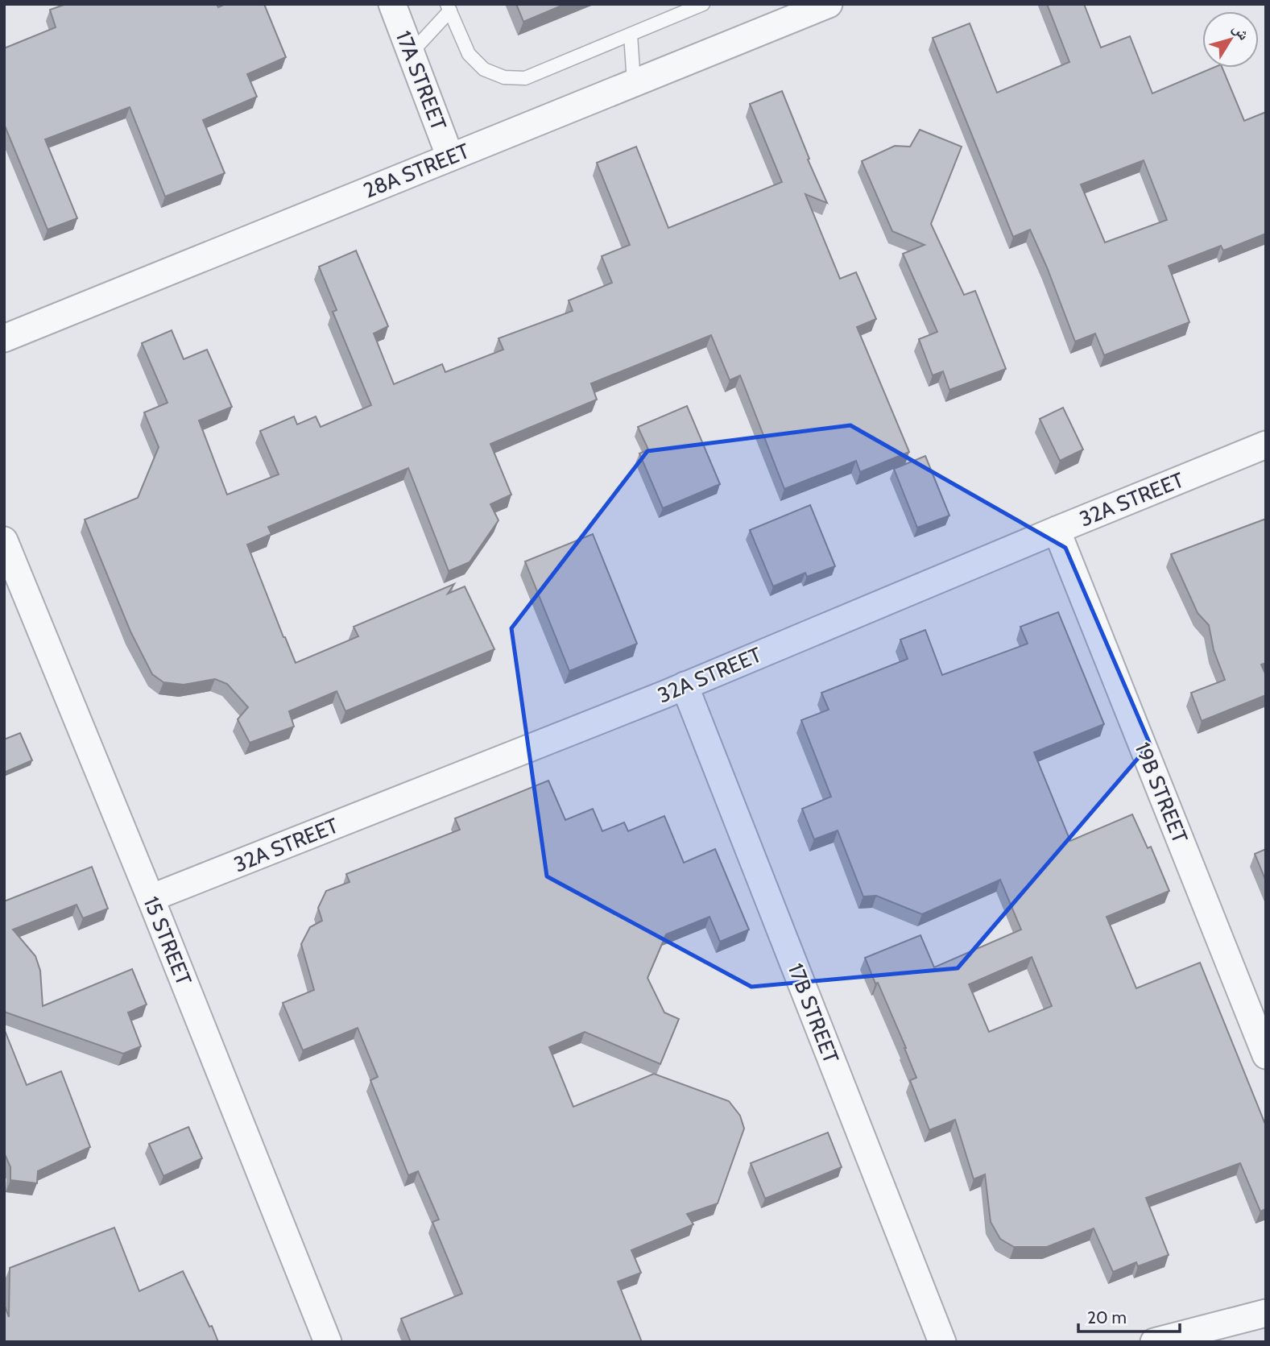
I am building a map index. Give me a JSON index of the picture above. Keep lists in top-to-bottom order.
{
  "streets": {
    "street": [
      "17A STREET",
      "28A STREET",
      "32A STREET",
      "19B STREET",
      "15 STREET",
      "17B STREET"
    ]
  },
  "crossings": [
    ["17A STREET", "28A STREET"],
    ["32A STREET", "19B STREET"],
    ["32A STREET", "15 STREET"],
    ["32A STREET", "17B STREET"]
  ],
  "scale_bar": "20 m",
  "north": "top right"
}
